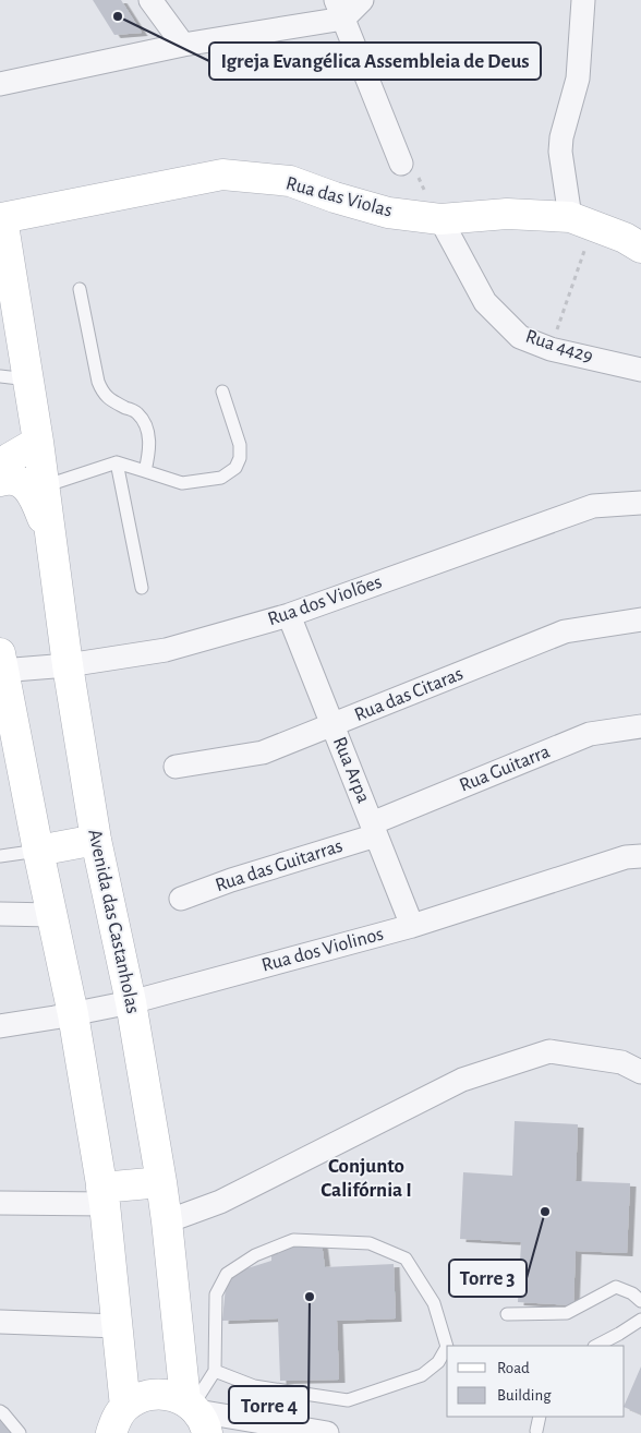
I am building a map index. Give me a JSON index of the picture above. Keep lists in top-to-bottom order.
{
  "streets": {
    "street": [
      "Rua das Violas",
      "Rua 4429",
      "Rua dos Violões",
      "Rua das Citaras",
      "Rua Guitarra",
      "Rua Arpa",
      "Rua das Guitarras",
      "Avenida das Castanholas",
      "Rua dos Violinos"
    ]
  },
  "crossings": [
    ["Rua das Violas", "Rua 4429"],
    ["Rua das Violas", "Avenida das Castanholas"],
    ["Rua dos Violões", "Rua Arpa"],
    ["Rua dos Violões", "Avenida das Castanholas"],
    ["Rua das Citaras", "Rua Arpa"],
    ["Rua Guitarra", "Rua Arpa"],
    ["Rua Guitarra", "Rua das Guitarras"],
    ["Rua Arpa", "Rua das Guitarras"],
    ["Rua Arpa", "Rua dos Violinos"],
    ["Avenida das Castanholas", "Rua dos Violinos"]
  ],
  "districts": ["Conjunto Califórnia I"],
  "places": ["Igreja Evangélica Assembleia de Deus", "Torre 3", "Torre 4"],
  "legend": ["Road", "Building"]
}
